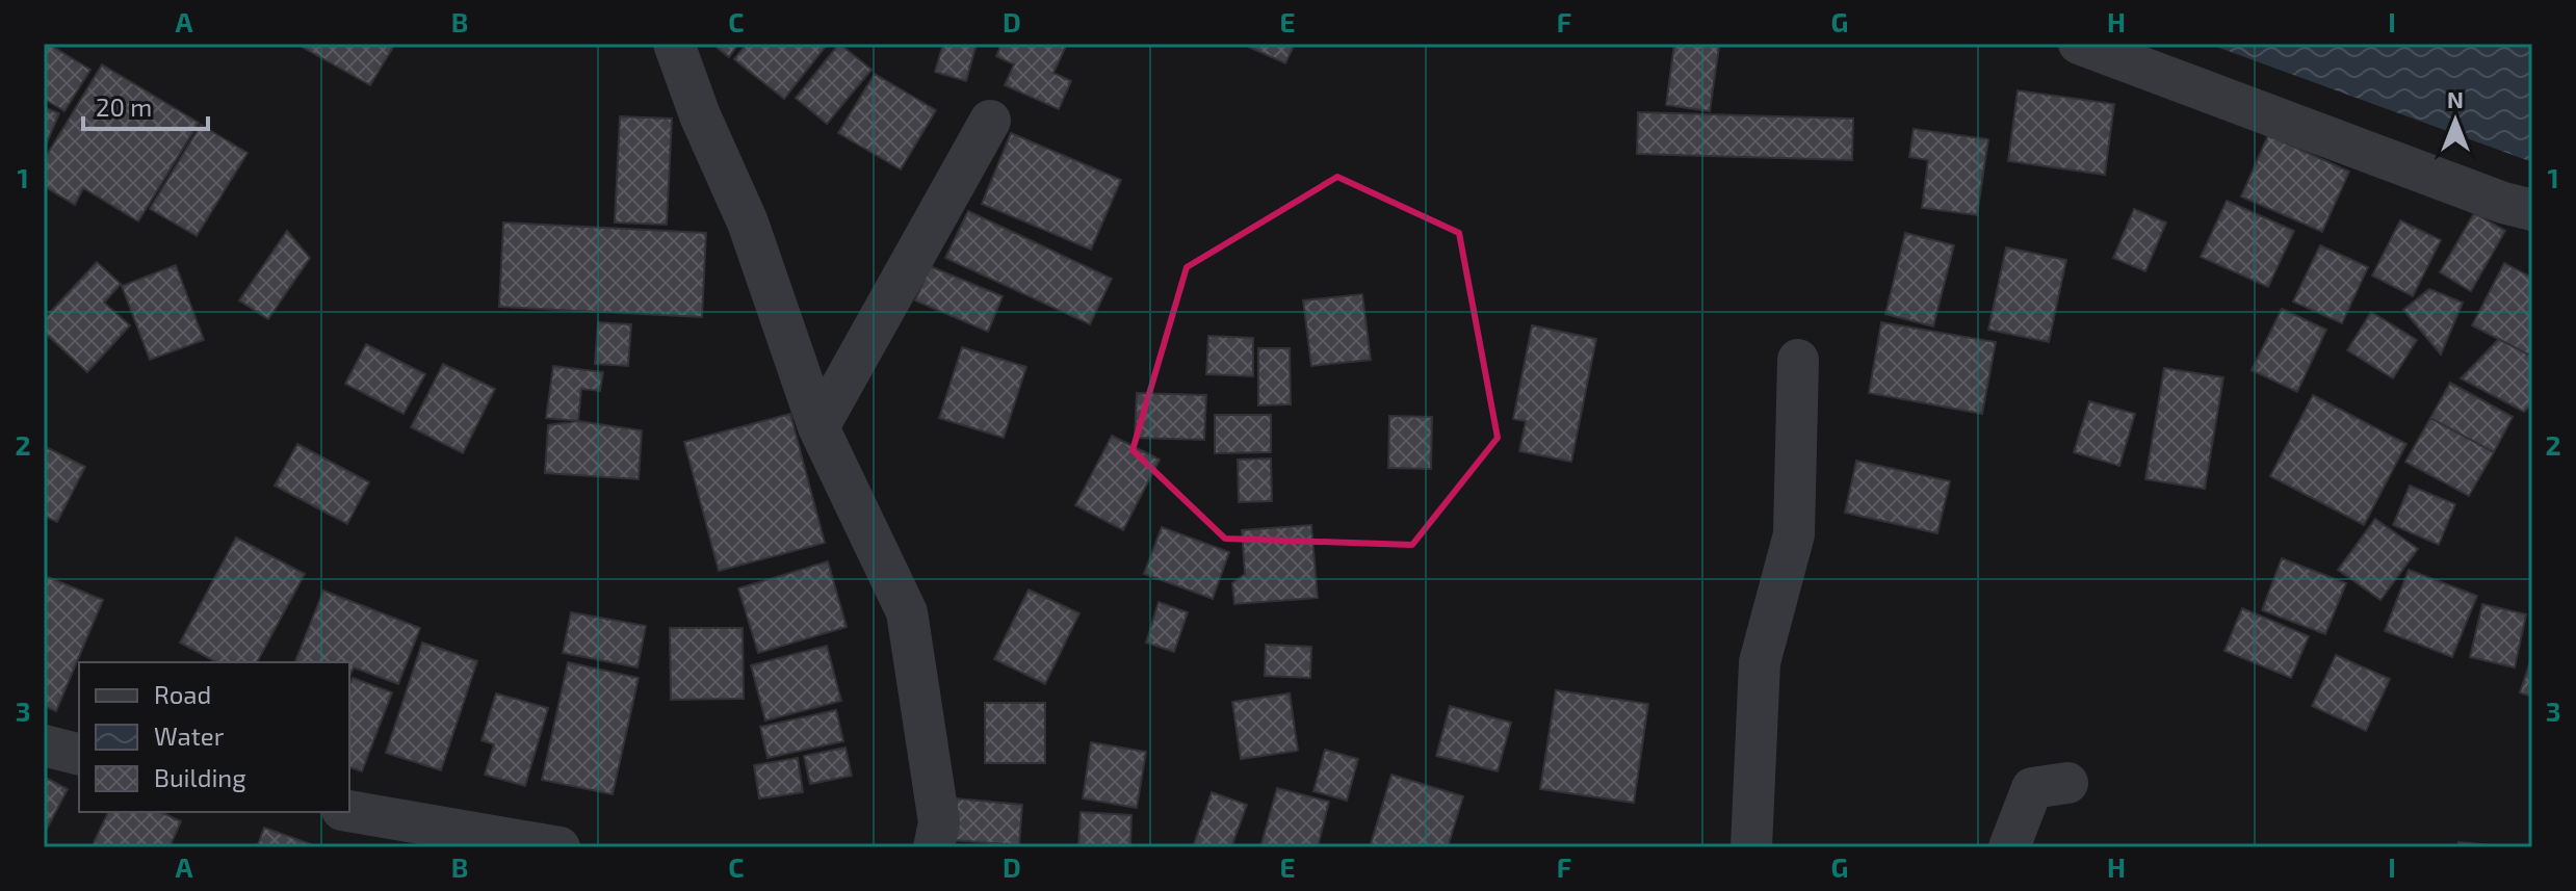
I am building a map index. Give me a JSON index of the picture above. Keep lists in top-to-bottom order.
{
  "legend": ["Road", "Water", "Building"],
  "scale_bar": "20 m",
  "north": "top",
  "grid": {
    "columns": [
      "A",
      "B",
      "C",
      "D",
      "E",
      "F",
      "G",
      "H",
      "I"
    ],
    "rows": ["1", "2", "3"]
  }
}
